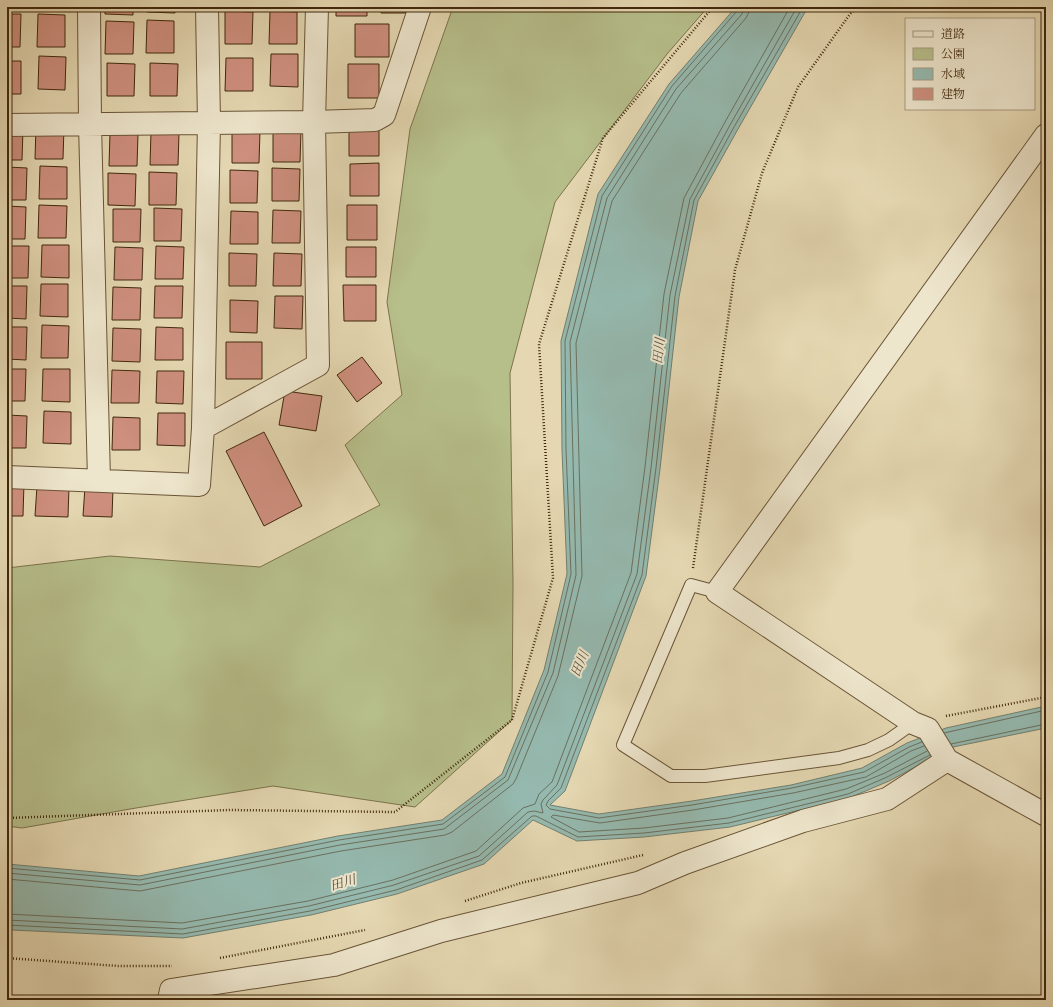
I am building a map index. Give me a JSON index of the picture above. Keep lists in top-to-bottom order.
{
  "water": ["田川"],
  "legend": [
    "道路",
    "公園",
    "水域",
    "建物"
  ]
}
